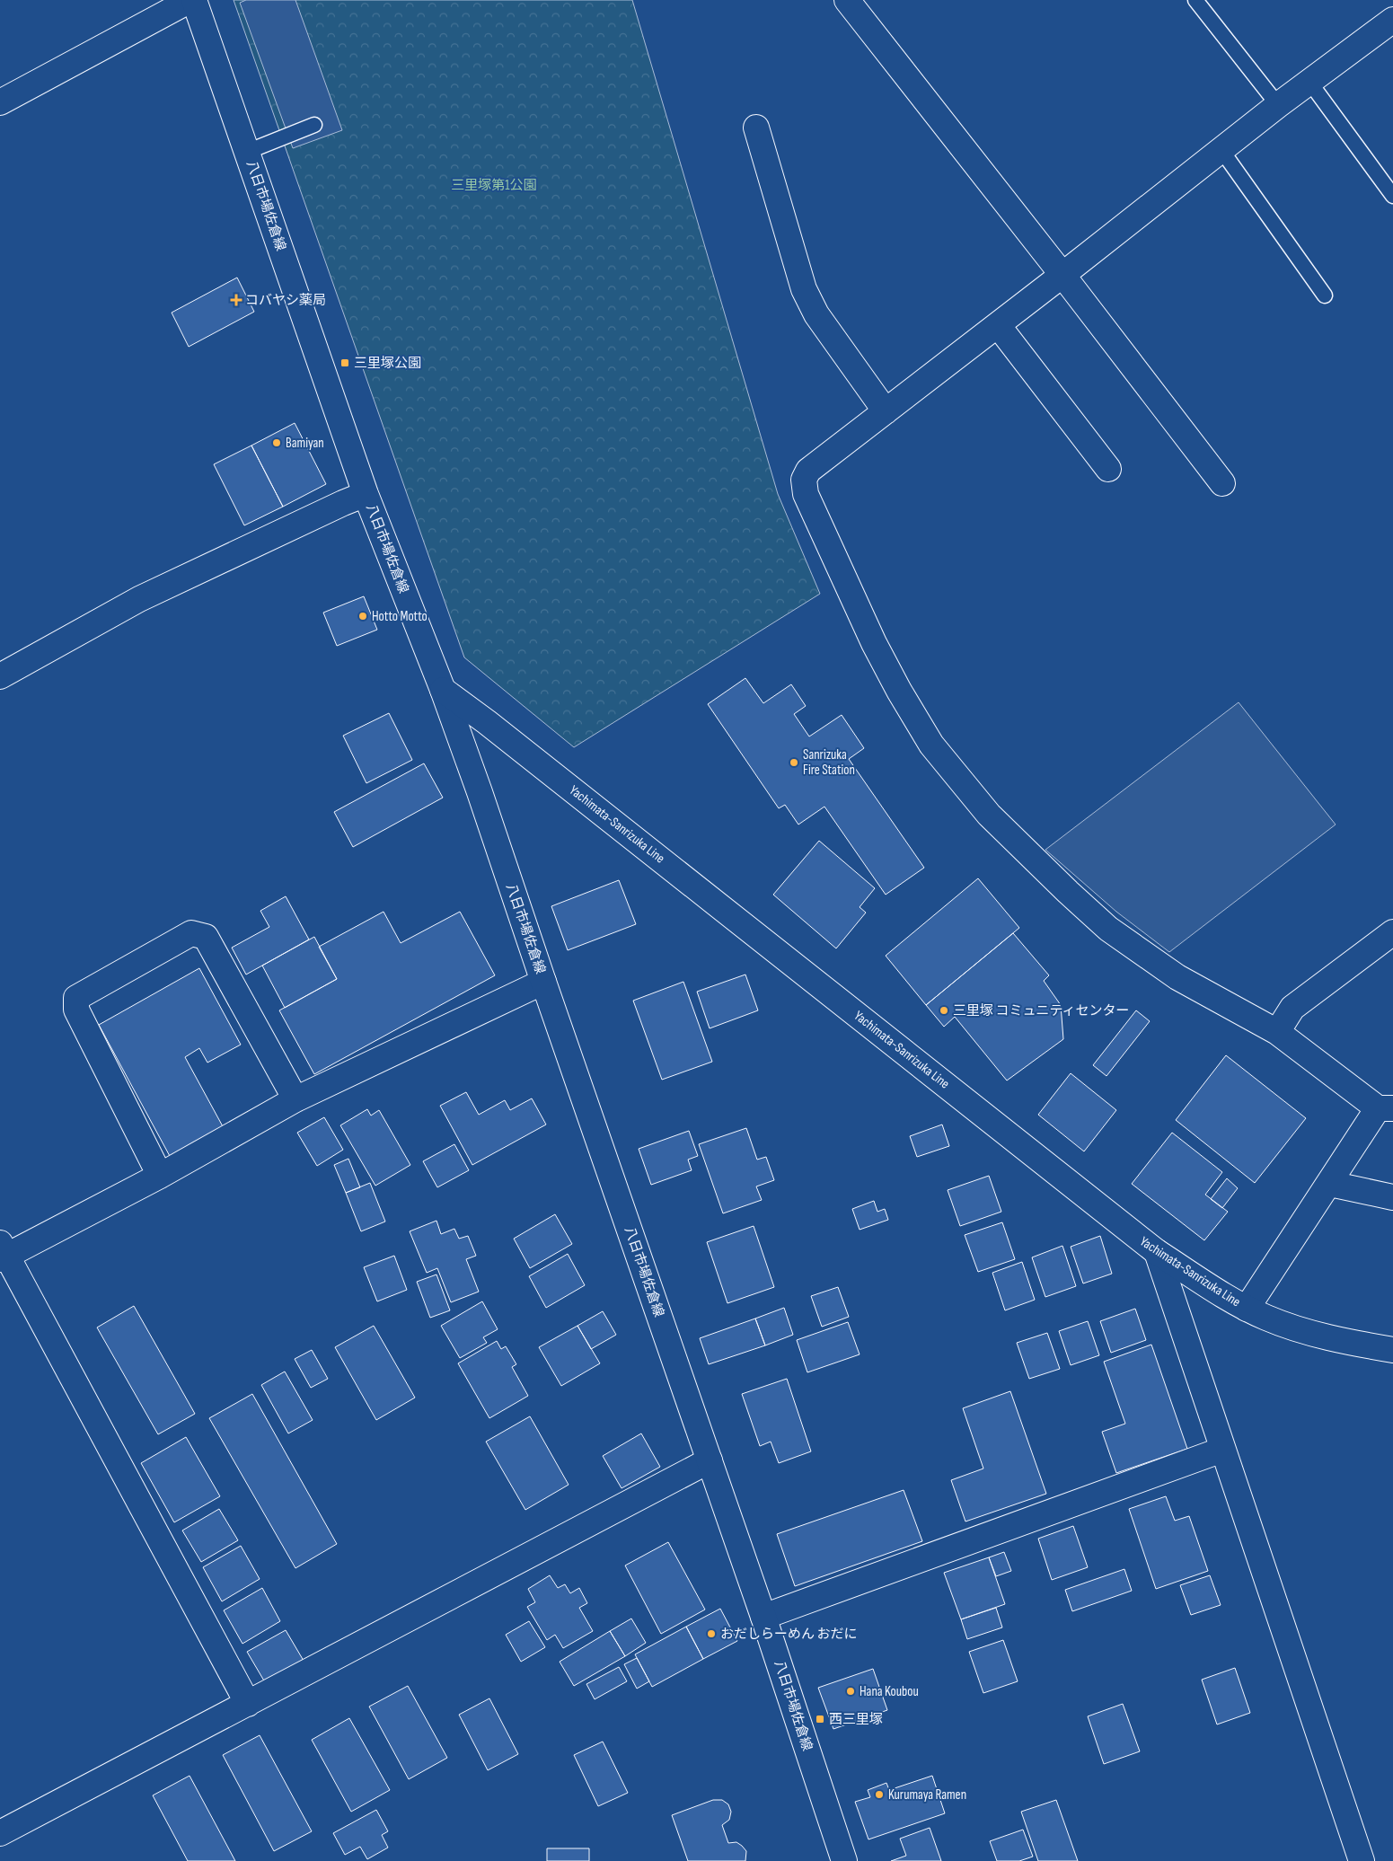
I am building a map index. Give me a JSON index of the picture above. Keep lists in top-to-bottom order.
{
  "streets": {
    "street": ["八日市場佐倉線", "Yachimata-Sanrizuka Line"]
  },
  "crossings": [
    ["八日市場佐倉線", "Yachimata-Sanrizuka Line"]
  ],
  "parks": ["三里塚第1公園"],
  "places": {
    "health": ["コバヤシ薬局"],
    "transit": ["三里塚公園", "西三里塚"],
    "other": [
      "Bamiyan",
      "Hotto Motto",
      "Sanrizuka Fire Station",
      "三里塚 コミュニティセンター",
      "おだしらーめん おだに",
      "Hana Koubou",
      "Kurumaya Ramen"
    ]
  }
}
